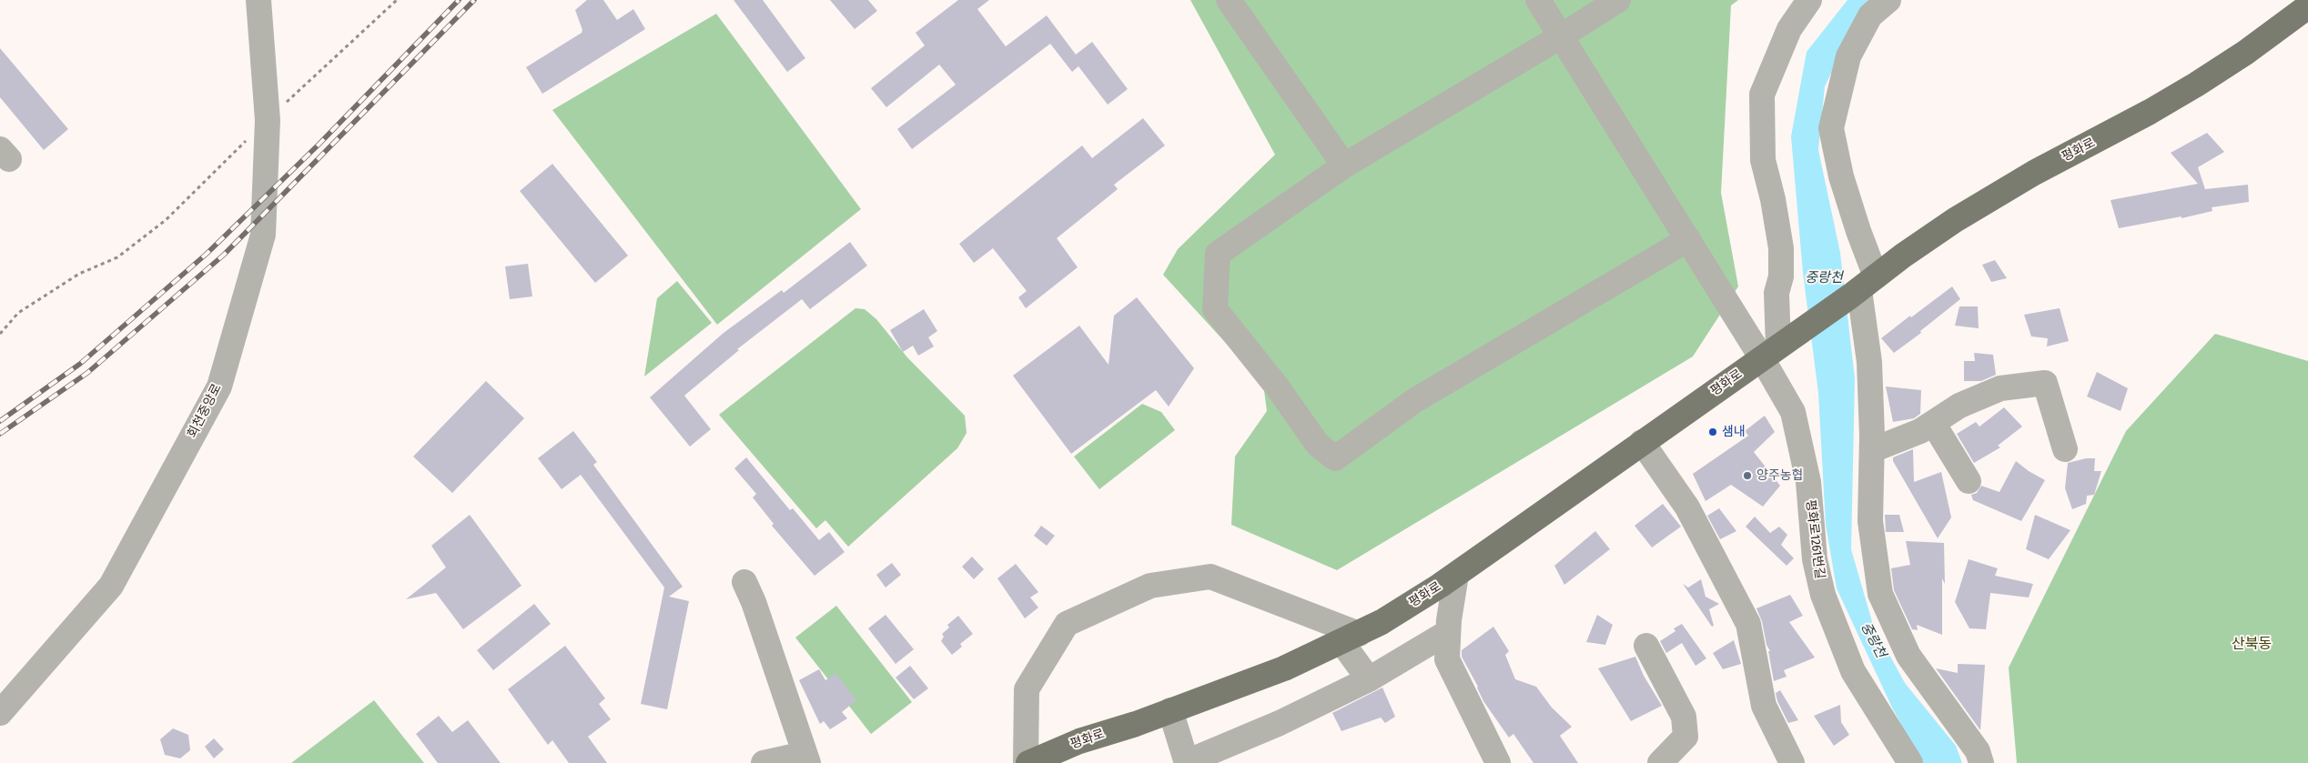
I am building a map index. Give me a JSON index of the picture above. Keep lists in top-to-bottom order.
{
  "streets": {
    "main road": ["평화로"],
    "street": ["회천중앙로", "평화로1261번길"]
  },
  "crossings": [
    ["평화로", "평화로1261번길"]
  ],
  "districts": ["산북동"],
  "water": ["중랑천"],
  "places": ["샘내", "양주농협"]
}
